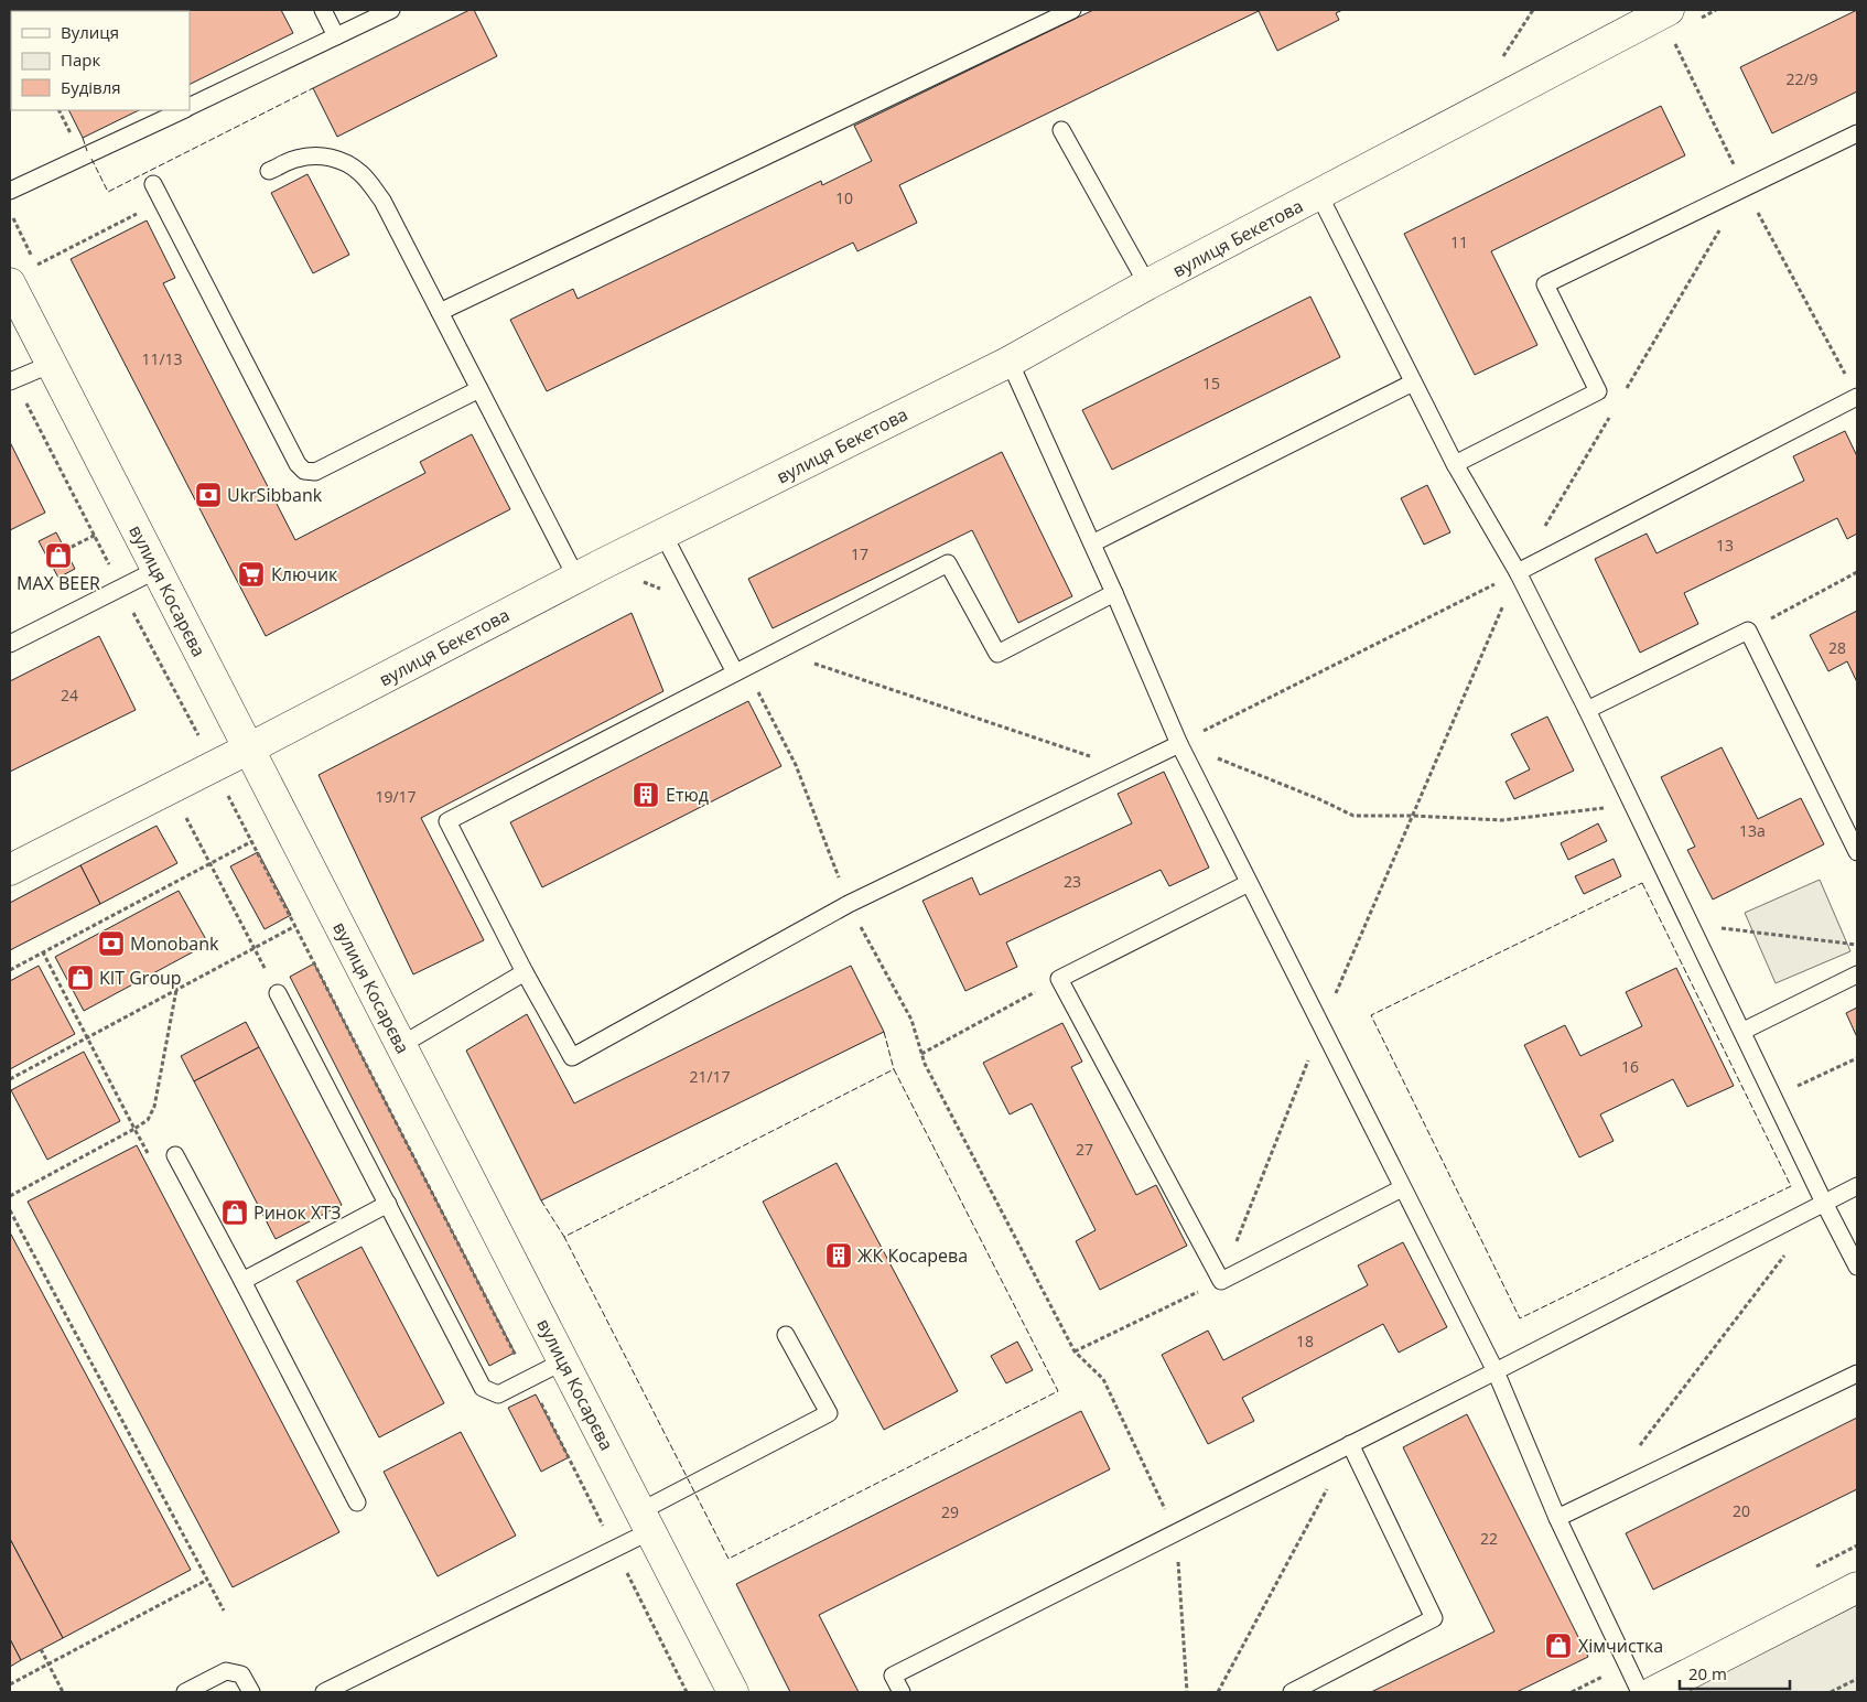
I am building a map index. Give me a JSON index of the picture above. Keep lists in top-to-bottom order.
{
  "streets": {
    "street": ["вулиця Бекетова", "вулиця Косарєва"]
  },
  "crossings": [
    ["вулиця Бекетова", "вулиця Косарєва"]
  ],
  "places": {
    "bank": ["UkrSibbank", "Monobank"],
    "shop": [
      "MAX BEER",
      "KIT Group",
      "Ринок ХТЗ",
      "Хімчистка"
    ],
    "supermarket": ["Ключик"],
    "building": ["Етюд", "ЖК Косарева"]
  },
  "house_numbers": [
    "22/9",
    "10",
    "11",
    "11/13",
    "15",
    "13",
    "17",
    "28",
    "24",
    "19/17",
    "13а",
    "23",
    "16",
    "21/17",
    "27",
    "18",
    "20",
    "29",
    "22"
  ],
  "legend": ["Вулиця", "Парк", "Будівля"],
  "scale_bar": "20 m"
}
